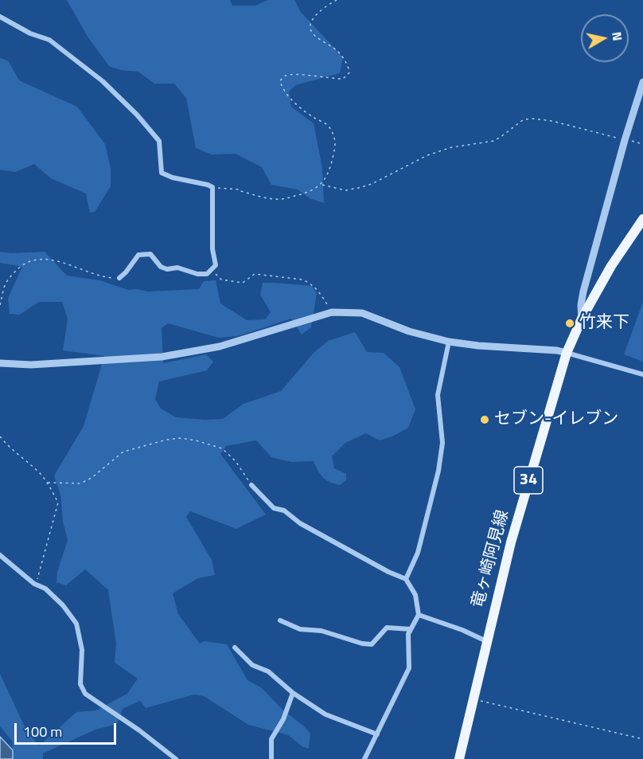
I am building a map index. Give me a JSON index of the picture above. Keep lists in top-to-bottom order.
{
  "streets": {
    "main road": ["34", "竜ヶ崎阿見線"]
  },
  "places": ["竹来下", "セブン-イレブン"],
  "scale_bar": "100 m",
  "north": "right"
}
